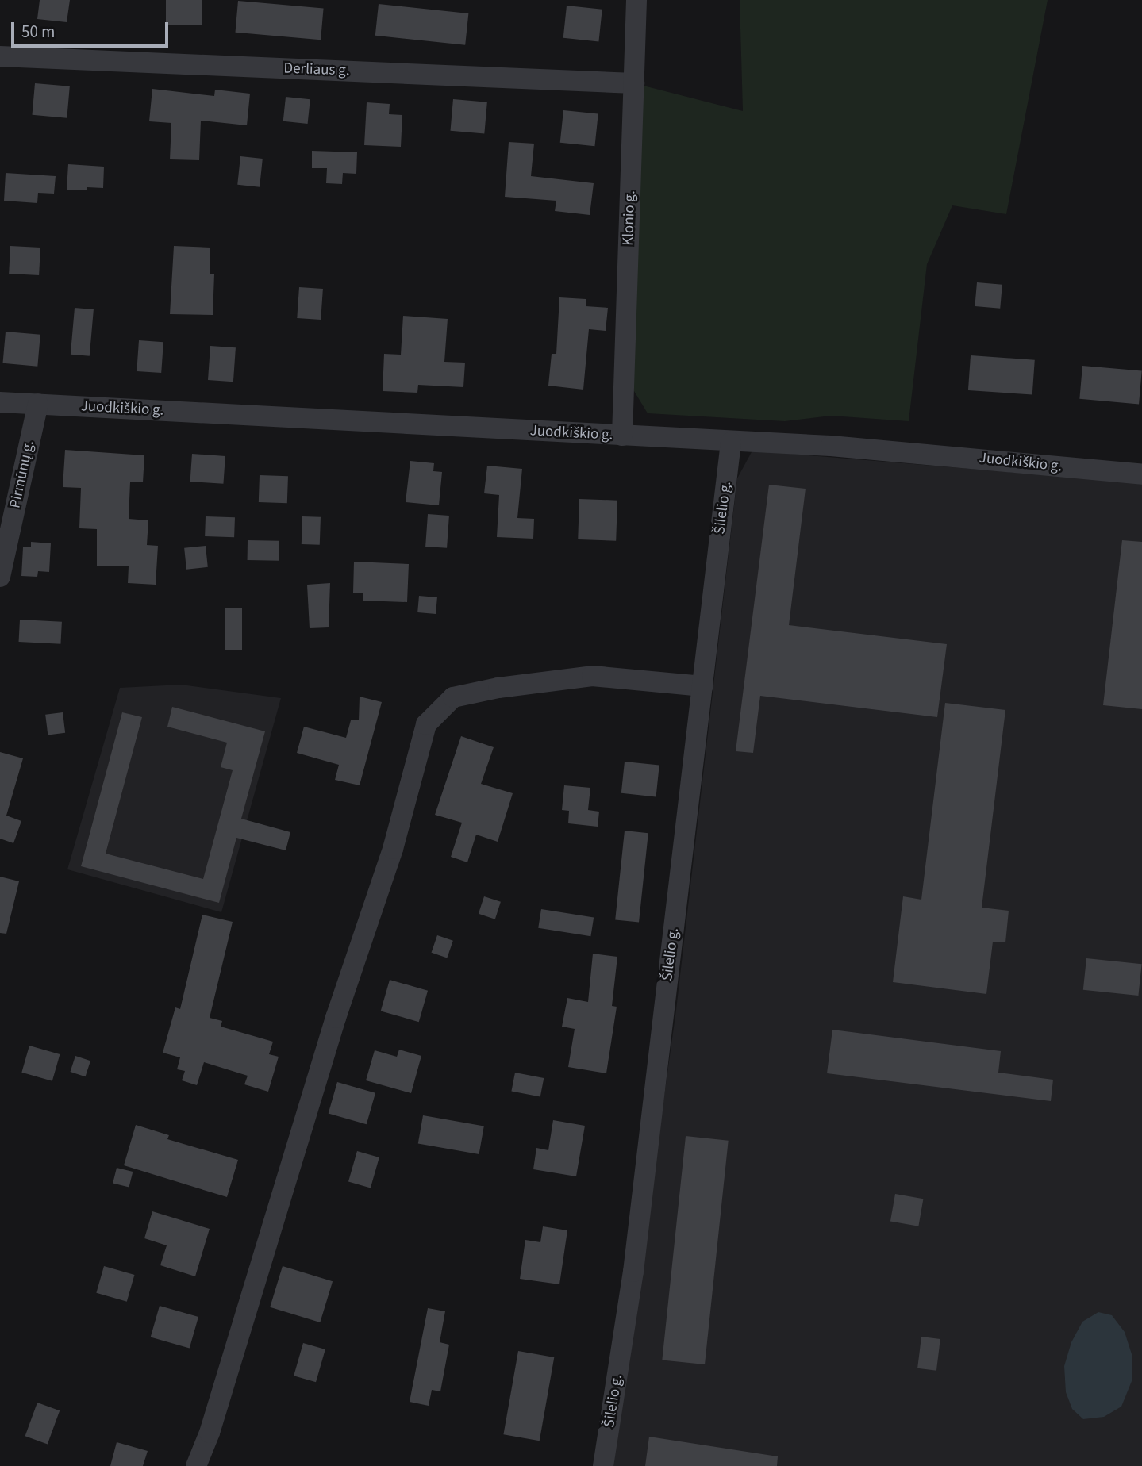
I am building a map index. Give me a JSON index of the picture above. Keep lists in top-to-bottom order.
{
  "streets": {
    "street": [
      "Derliaus g.",
      "Klonio g.",
      "Juodkiškio g.",
      "Pirmūnų g.",
      "Šilelio g."
    ]
  },
  "crossings": [
    ["Derliaus g.", "Klonio g."],
    ["Klonio g.", "Juodkiškio g."],
    ["Juodkiškio g.", "Pirmūnų g."],
    ["Juodkiškio g.", "Šilelio g."]
  ],
  "scale_bar": "50 m"
}
